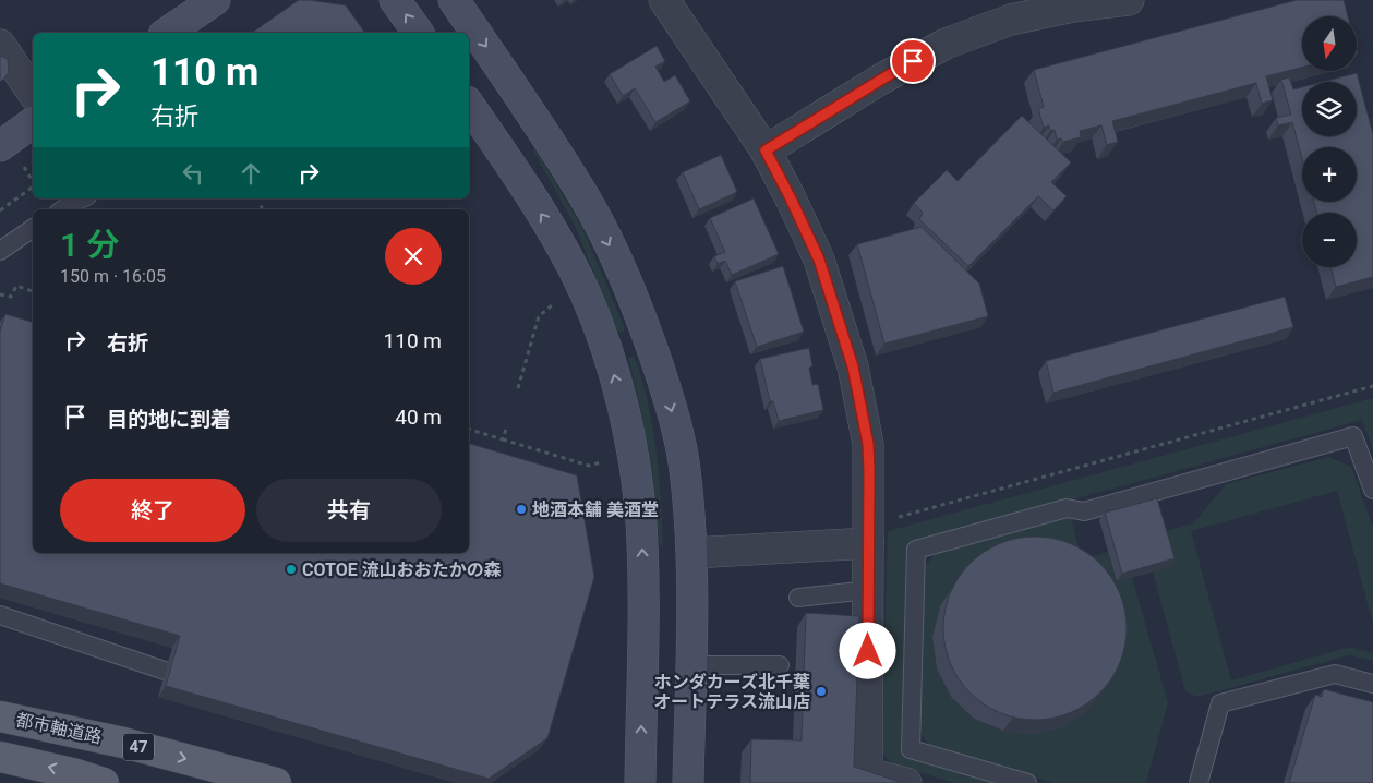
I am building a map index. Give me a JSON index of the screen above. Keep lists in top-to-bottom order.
{
  "streets": {
    "main road": ["都市軸道路", "47"]
  },
  "places": ["地酒本舗 美酒堂", "COTOE 流山おおたかの森", "ホンダカーズ北千葉 オートテラス流山店"],
  "north": "bottom",
  "page": {
    "map_buttons": ["+", "−"],
    "turn": ["110 m", "右折"],
    "heading": ["1 分", "150 m · 16:05"],
    "list": [
      {
        "name": "右折",
        "value": "110 m"
      },
      {
        "name": "目的地に到着",
        "value": "40 m"
      }
    ],
    "buttons": ["終了", "共有"]
  }
}
